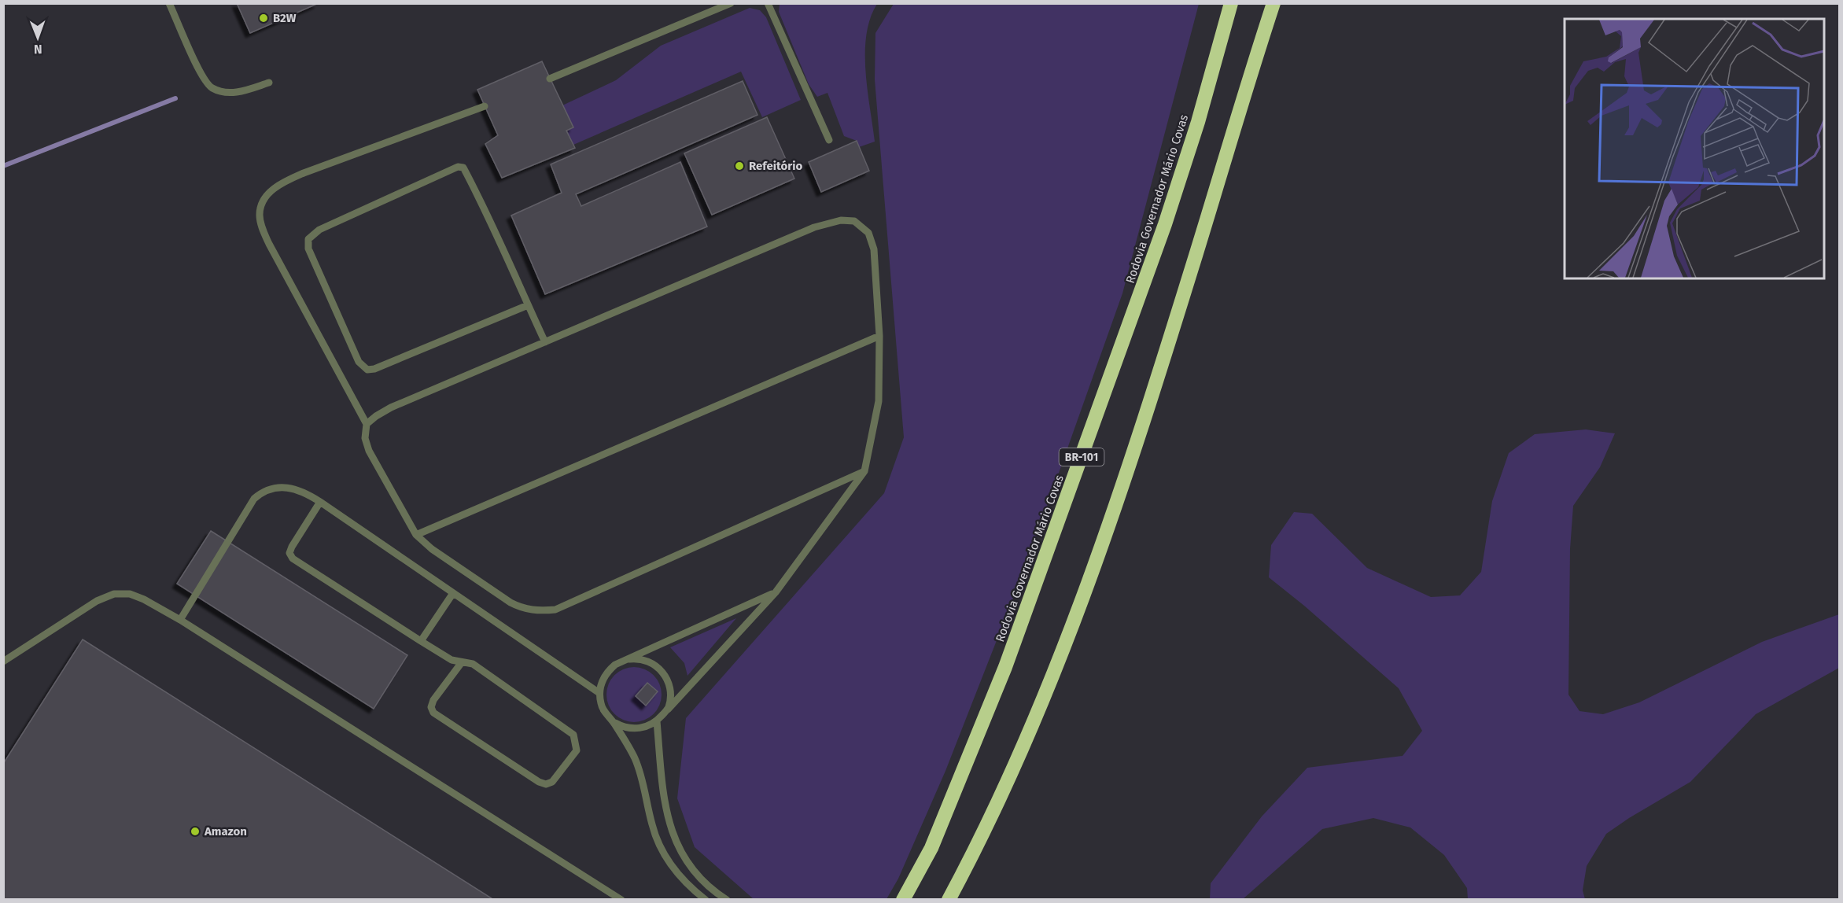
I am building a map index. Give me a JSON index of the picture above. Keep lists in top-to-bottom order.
{
  "streets": {
    "highway": ["Rodovia Governador Mário Covas", "BR-101"]
  },
  "places": ["B2W", "Refeitório", "Amazon"],
  "north": "bottom"
}
